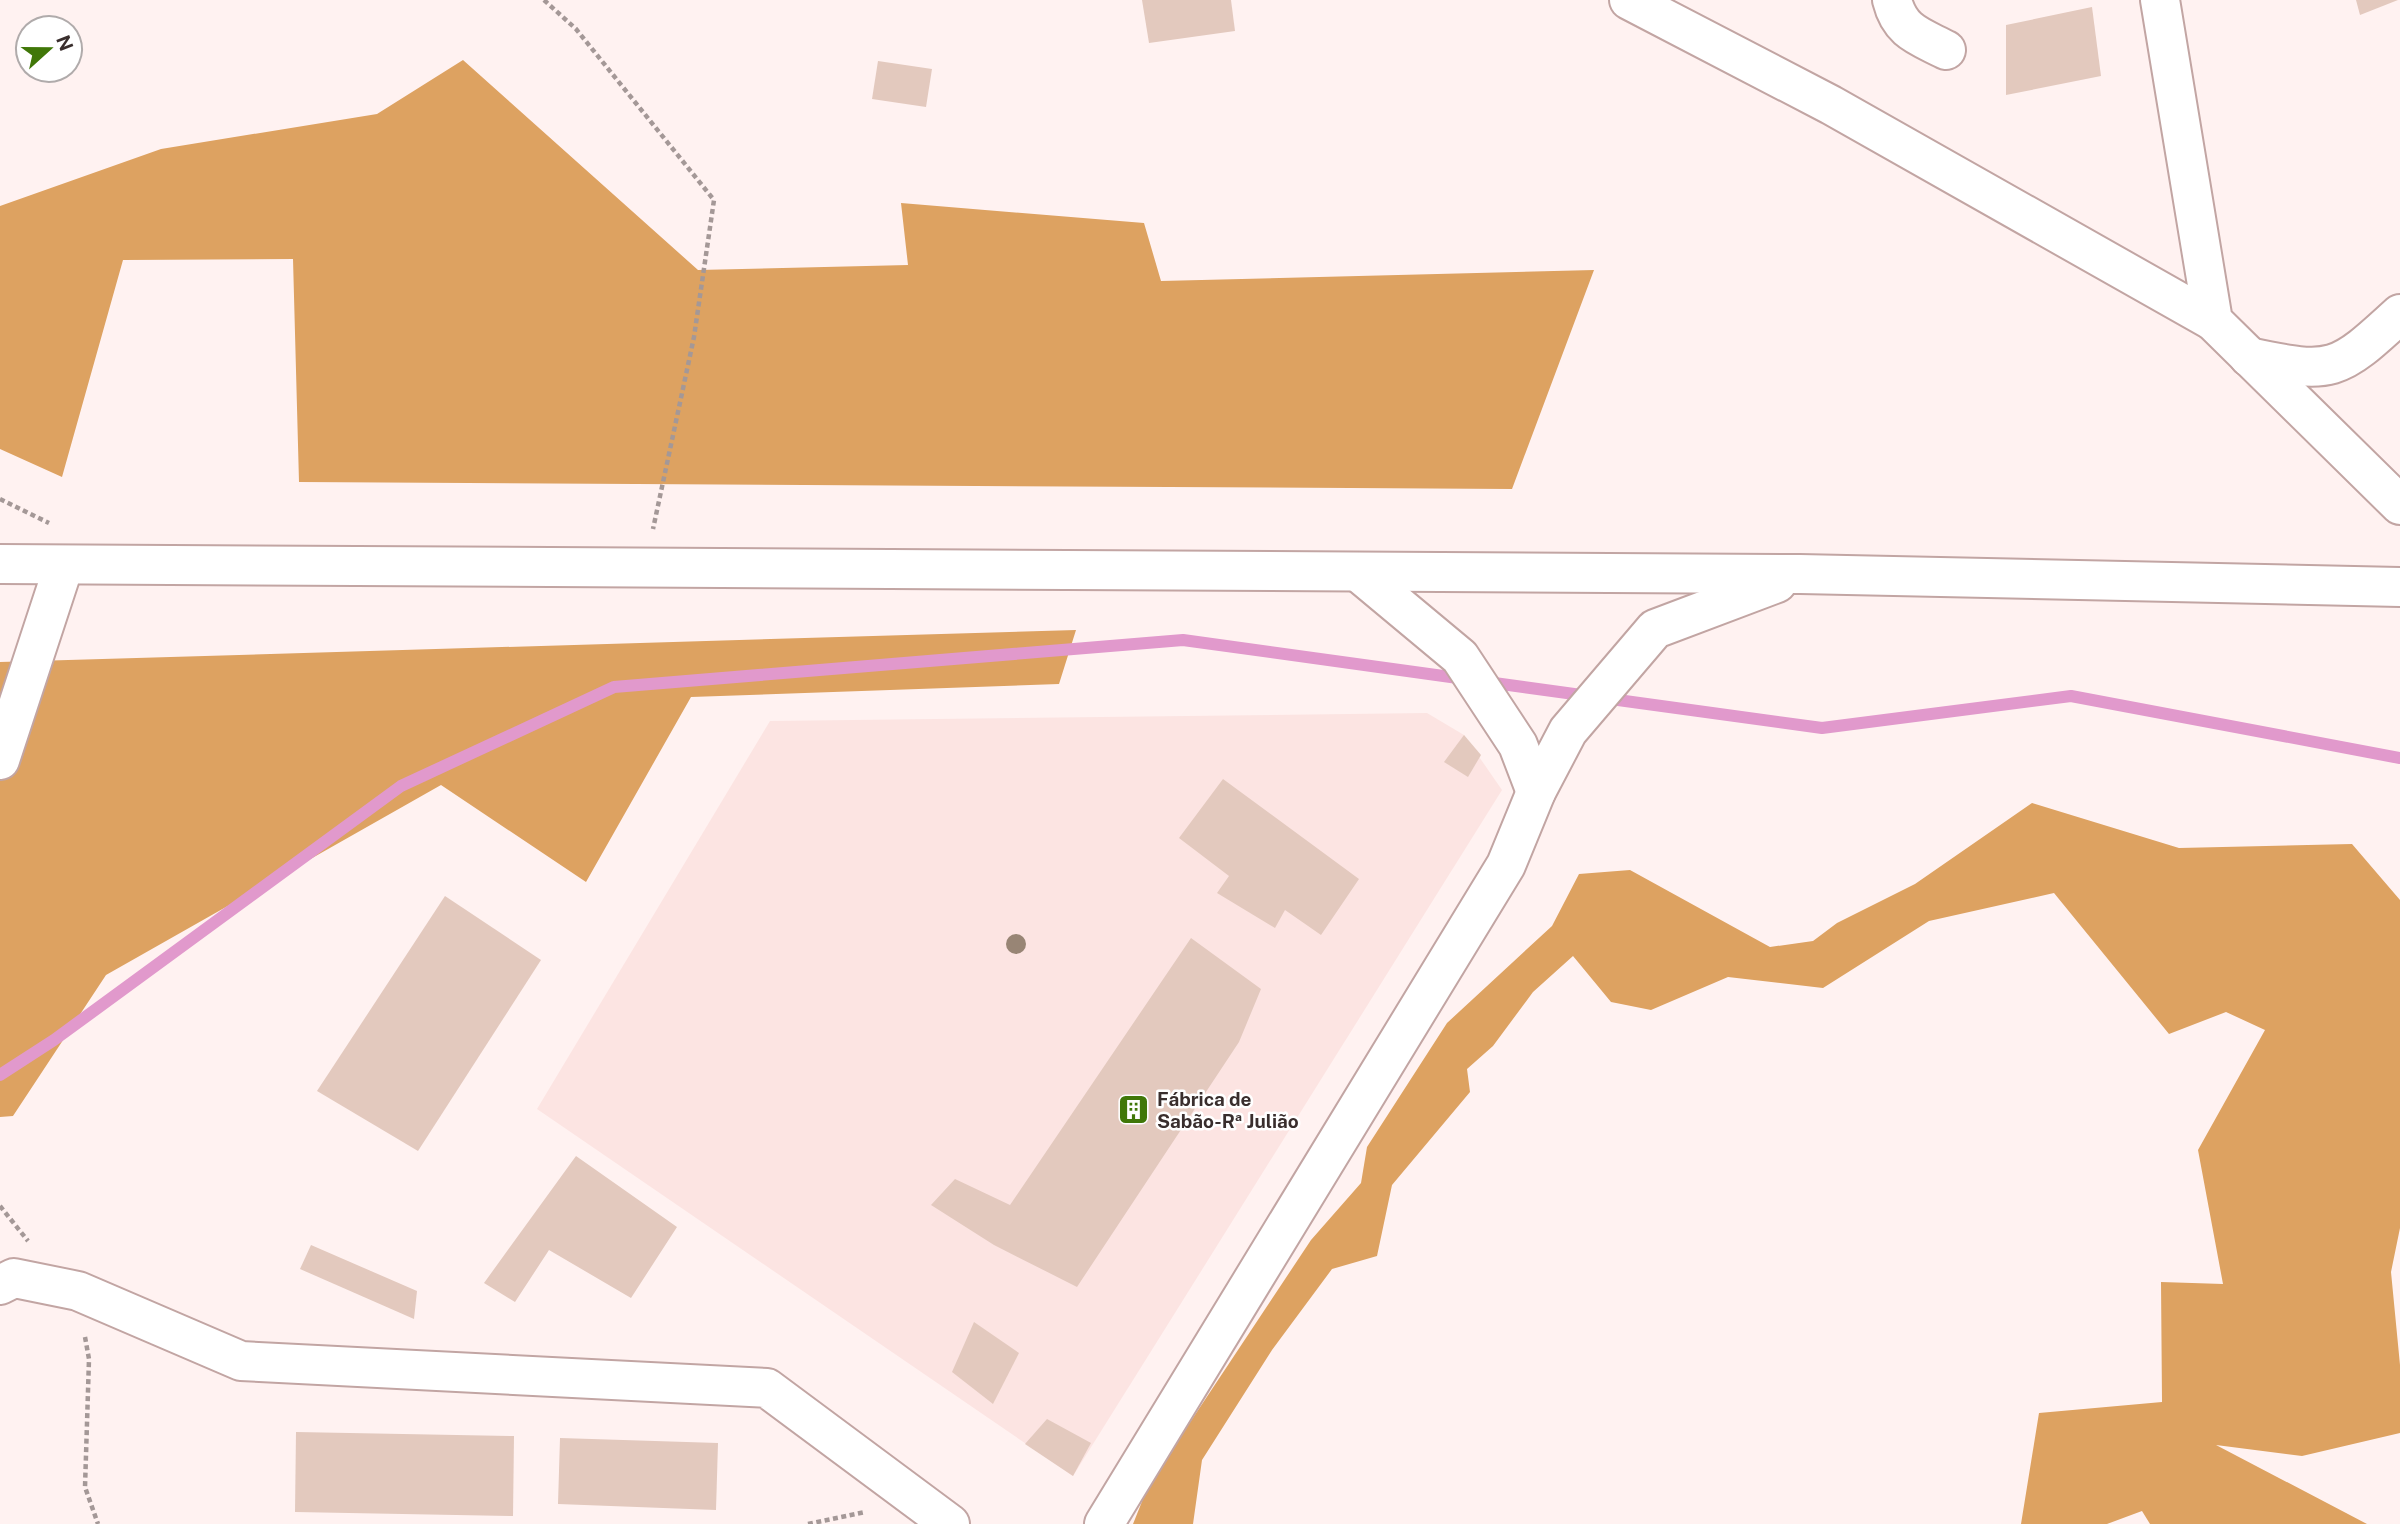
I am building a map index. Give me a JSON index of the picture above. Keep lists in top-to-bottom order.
{
  "places": {
    "building": ["Fábrica de Sabão-Rª Julião"]
  },
  "north": "right"
}
